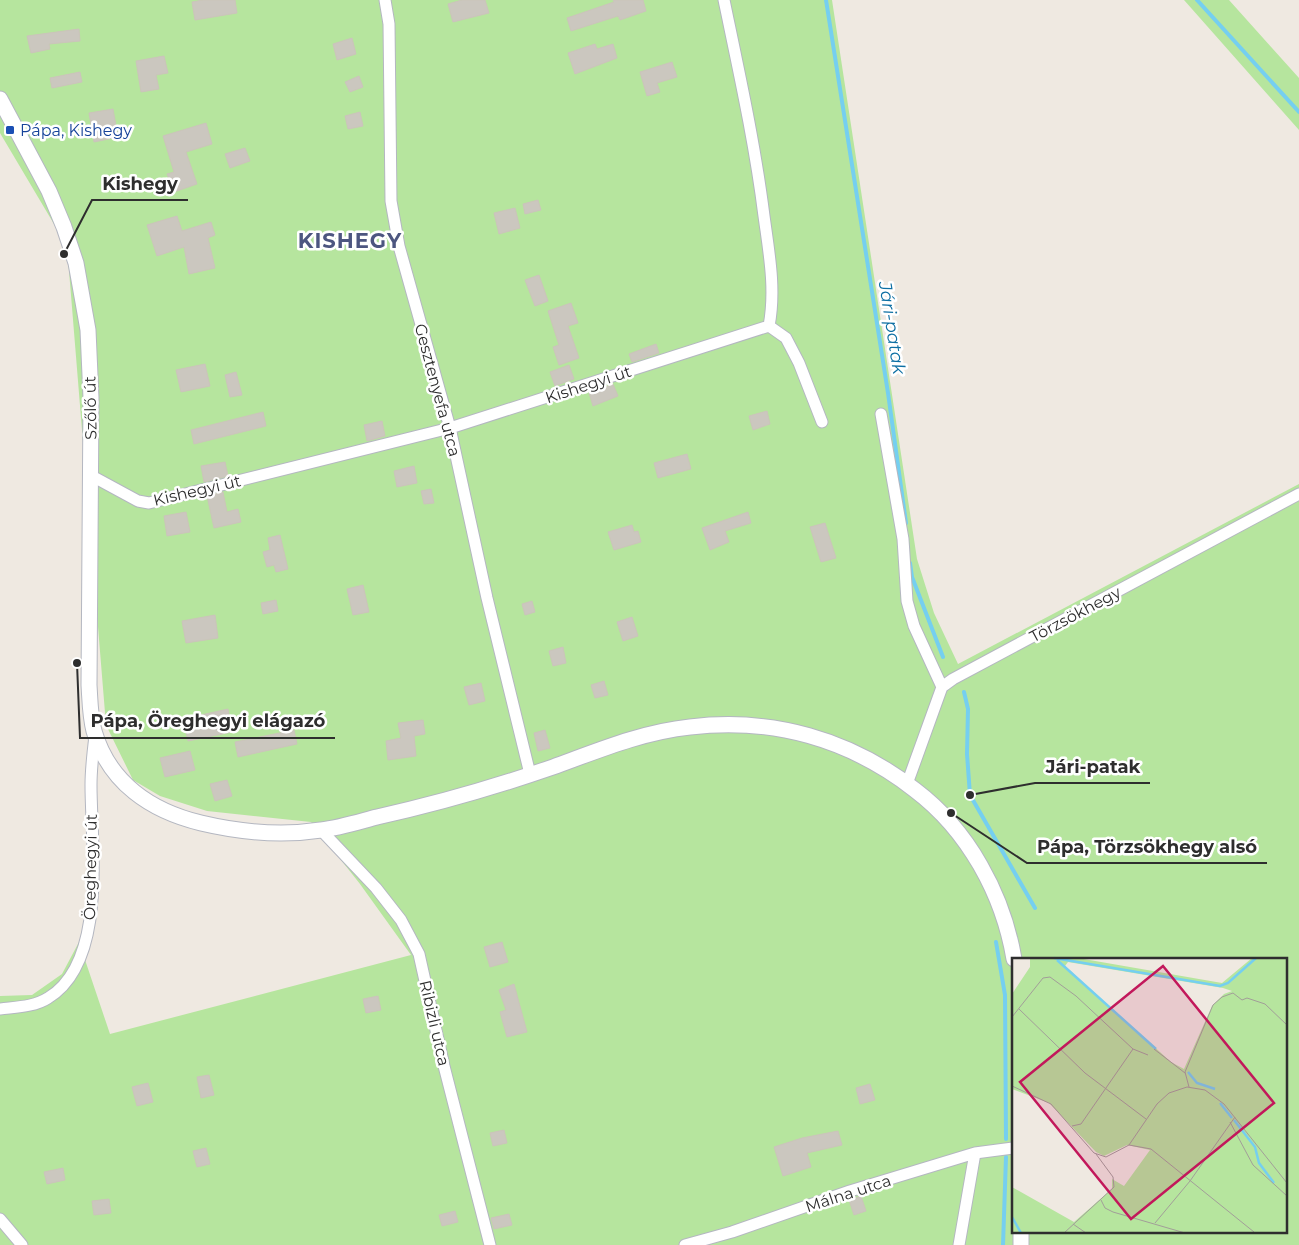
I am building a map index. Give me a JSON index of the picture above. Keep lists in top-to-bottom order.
{
  "streets": {
    "main road": ["Szőlő út"],
    "street": [
      "Kishegyi út",
      "Gesztenyefa utca",
      "Törzsökhegy",
      "Öreghegyi út",
      "Ribizli utca",
      "Málna utca"
    ]
  },
  "crossings": [
    ["Kishegyi út", "Gesztenyefa utca"],
    ["Kishegyi út", "Szőlő út"],
    ["Gesztenyefa utca", "Szőlő út"],
    ["Szőlő út", "Öreghegyi út"],
    ["Szőlő út", "Ribizli utca"]
  ],
  "districts": ["KISHEGY"],
  "water": ["Jári-patak"],
  "places": {
    "transit": ["Pápa, Kishegy"],
    "other": [
      "Kishegy",
      "Pápa, Öreghegyi elágazó",
      "Jári-patak",
      "Pápa, Törzsökhegy alsó"
    ]
  }
}
